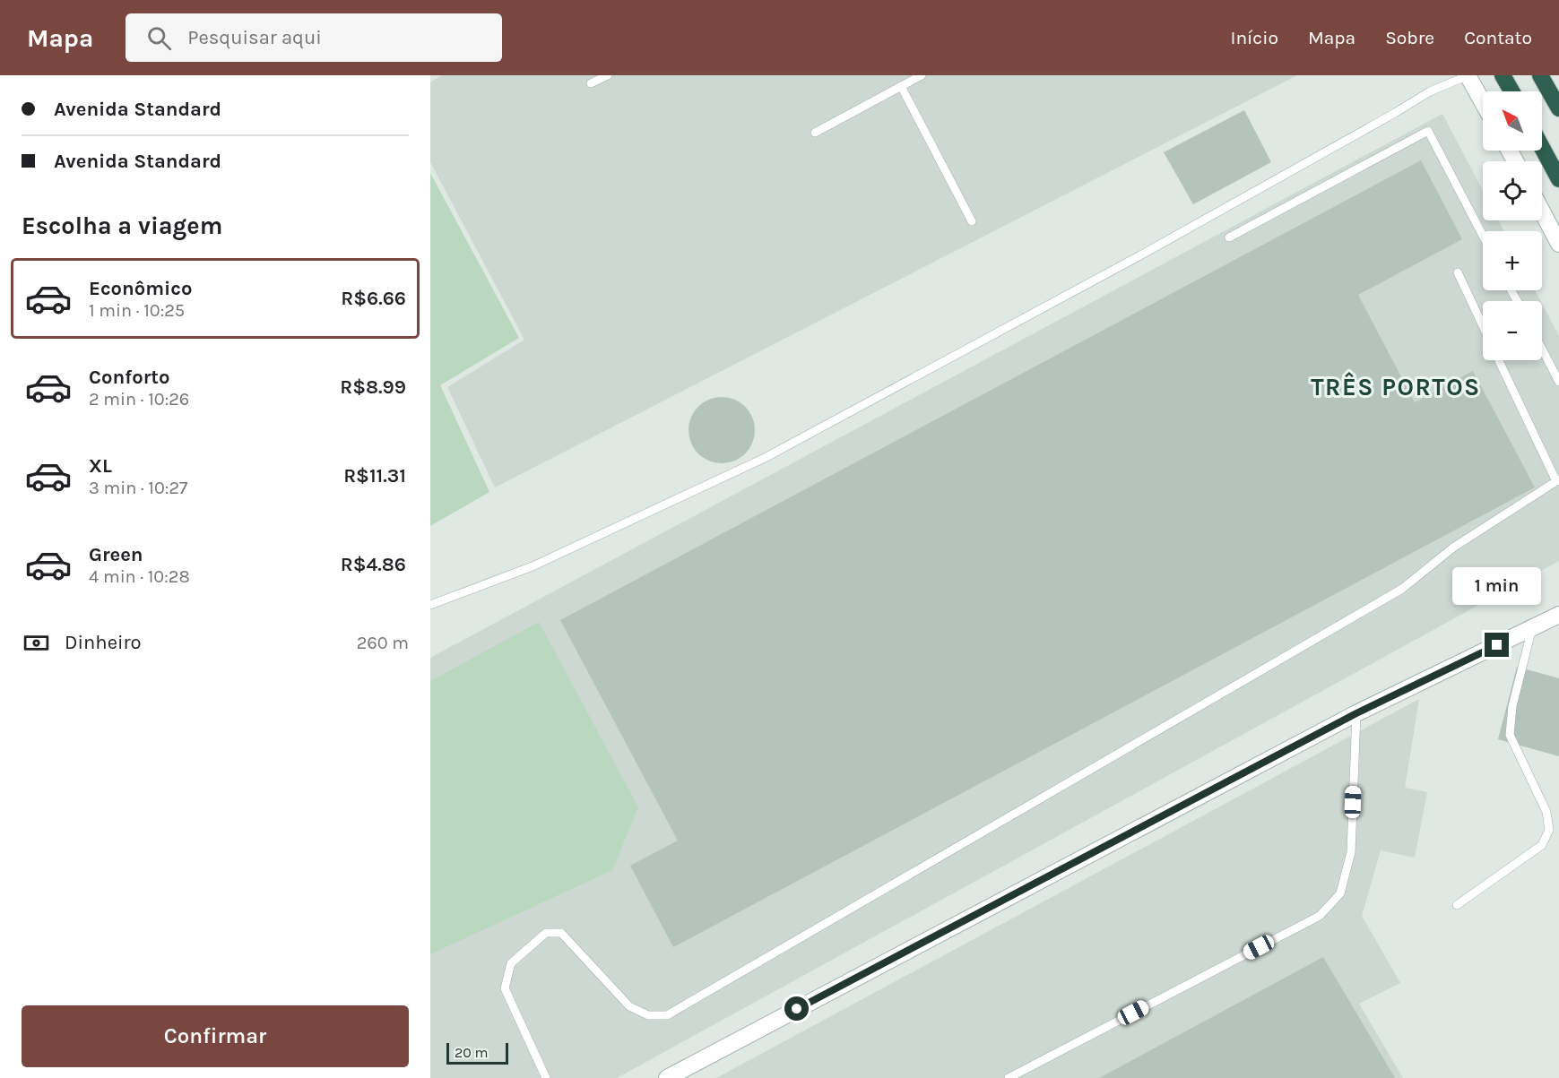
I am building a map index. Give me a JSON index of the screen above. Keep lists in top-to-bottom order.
{
  "districts": ["TRÊS PORTOS"],
  "scale_bar": "20 m",
  "north": "top left",
  "page": {
    "header": "Mapa",
    "search": "Pesquisar aqui",
    "nav": [
      "Início",
      "Mapa",
      "Sobre",
      "Contato"
    ],
    "banner": ["Avenida Standard", "Avenida Standard"],
    "map_buttons": ["+", "−"],
    "heading": "Escolha a viagem",
    "list": [
      {
        "name": "Econômico",
        "note": "1 min · 10:25",
        "value": "R$6.66"
      },
      {
        "name": "Conforto",
        "note": "2 min · 10:26",
        "value": "R$8.99"
      },
      {
        "name": "XL",
        "note": "3 min · 10:27",
        "value": "R$11.31"
      },
      {
        "name": "Green",
        "note": "4 min · 10:28",
        "value": "R$4.86"
      }
    ],
    "bubble": "1 min",
    "pay": ["Dinheiro", "260 m"],
    "buttons": "Confirmar",
    "scale": "20 m"
  }
}
